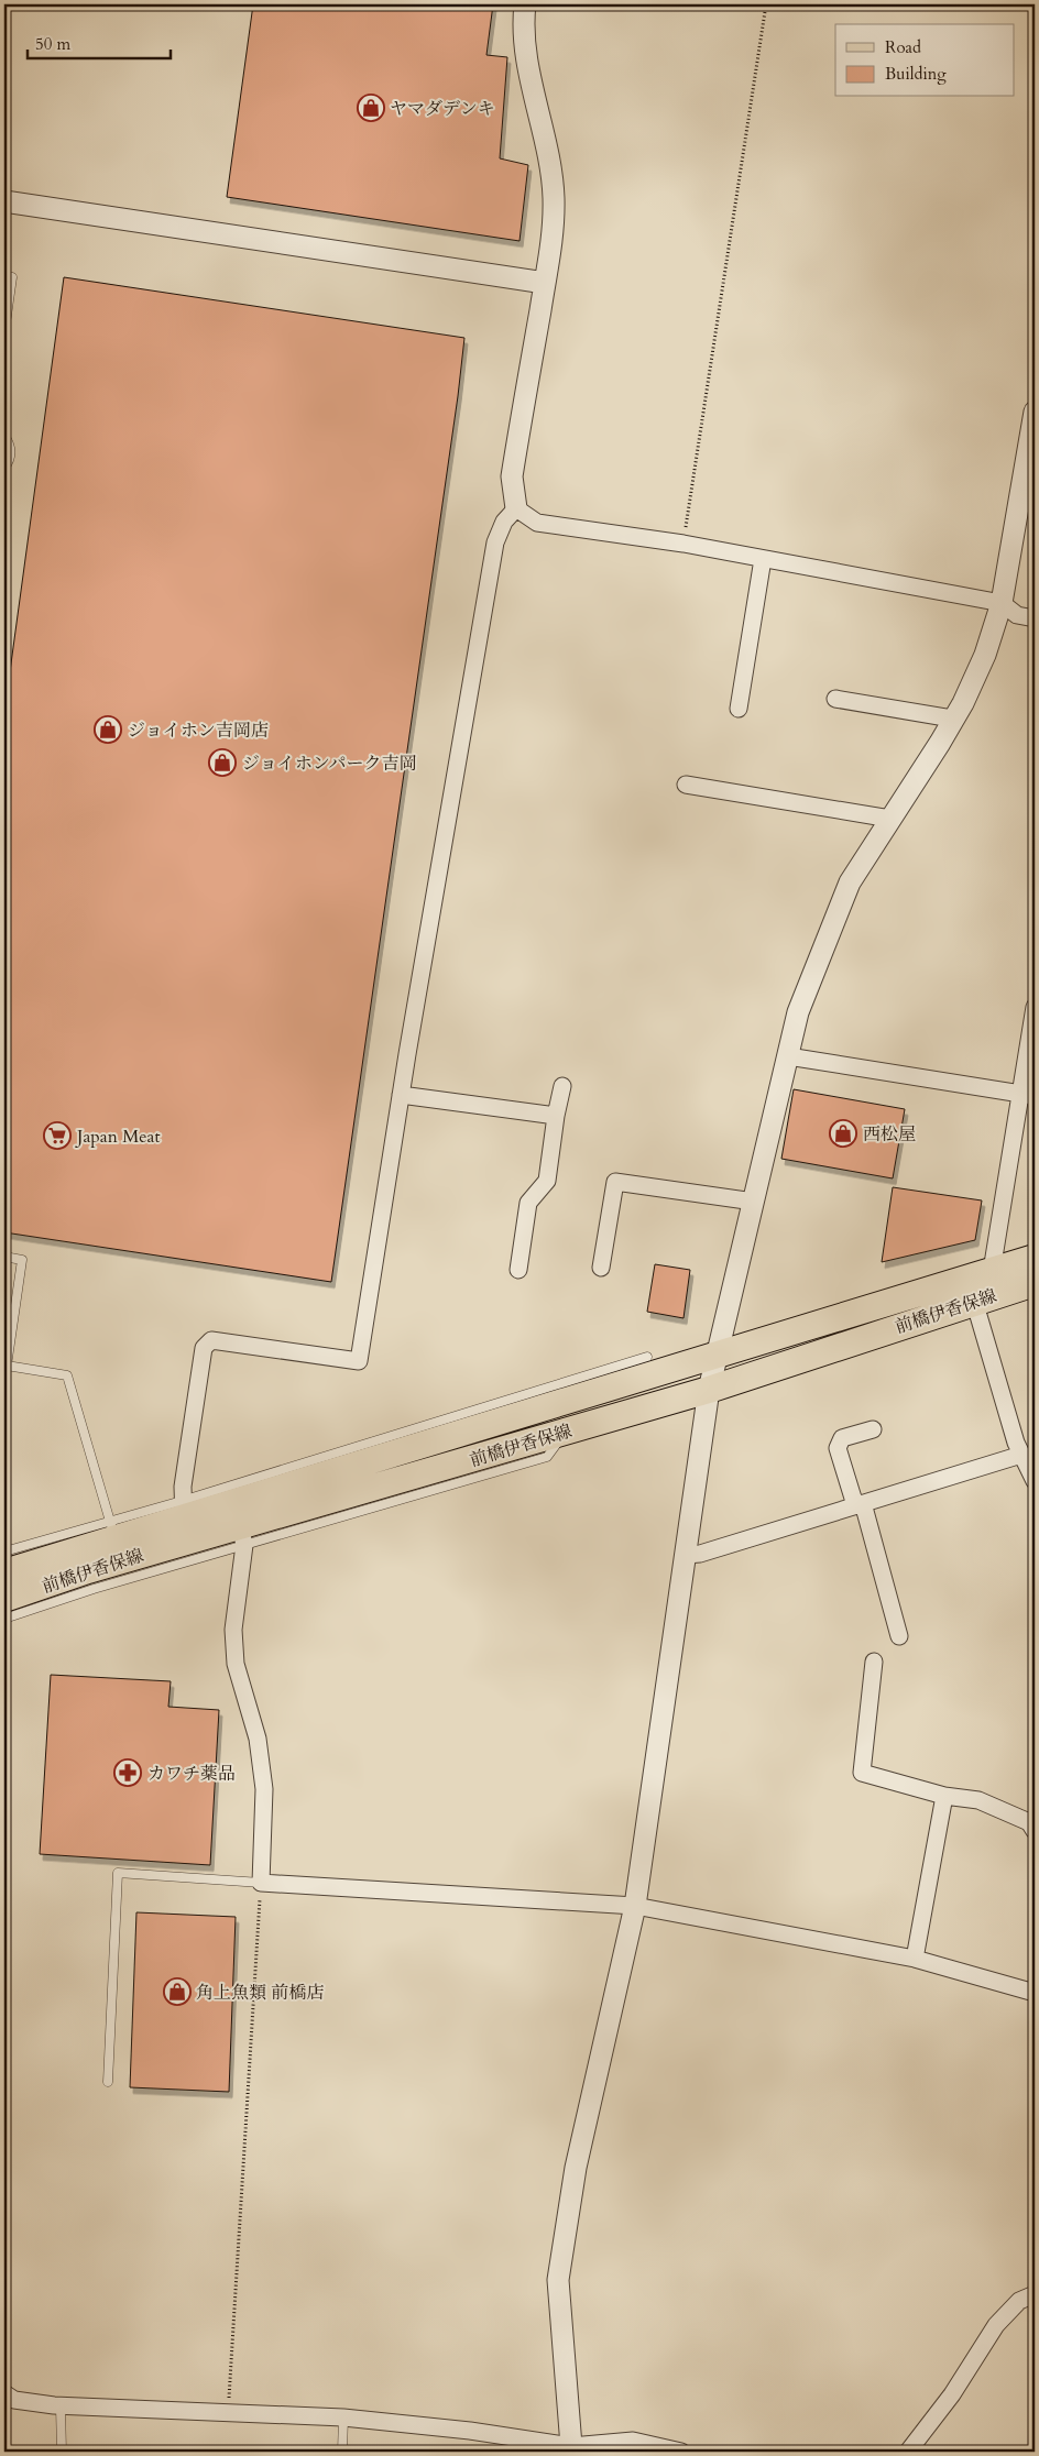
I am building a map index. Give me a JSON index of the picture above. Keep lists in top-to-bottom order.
{
  "streets": {
    "main road": ["前橋伊香保線"]
  },
  "places": {
    "shop": [
      "ヤマダデンキ",
      "ジョイホン吉岡店",
      "ジョイホンパーク吉岡",
      "西松屋",
      "角上魚類 前橋店"
    ],
    "supermarket": ["Japan Meat"],
    "pharmacy": ["カワチ薬品"]
  },
  "legend": ["Road", "Building"],
  "scale_bar": "50 m"
}
